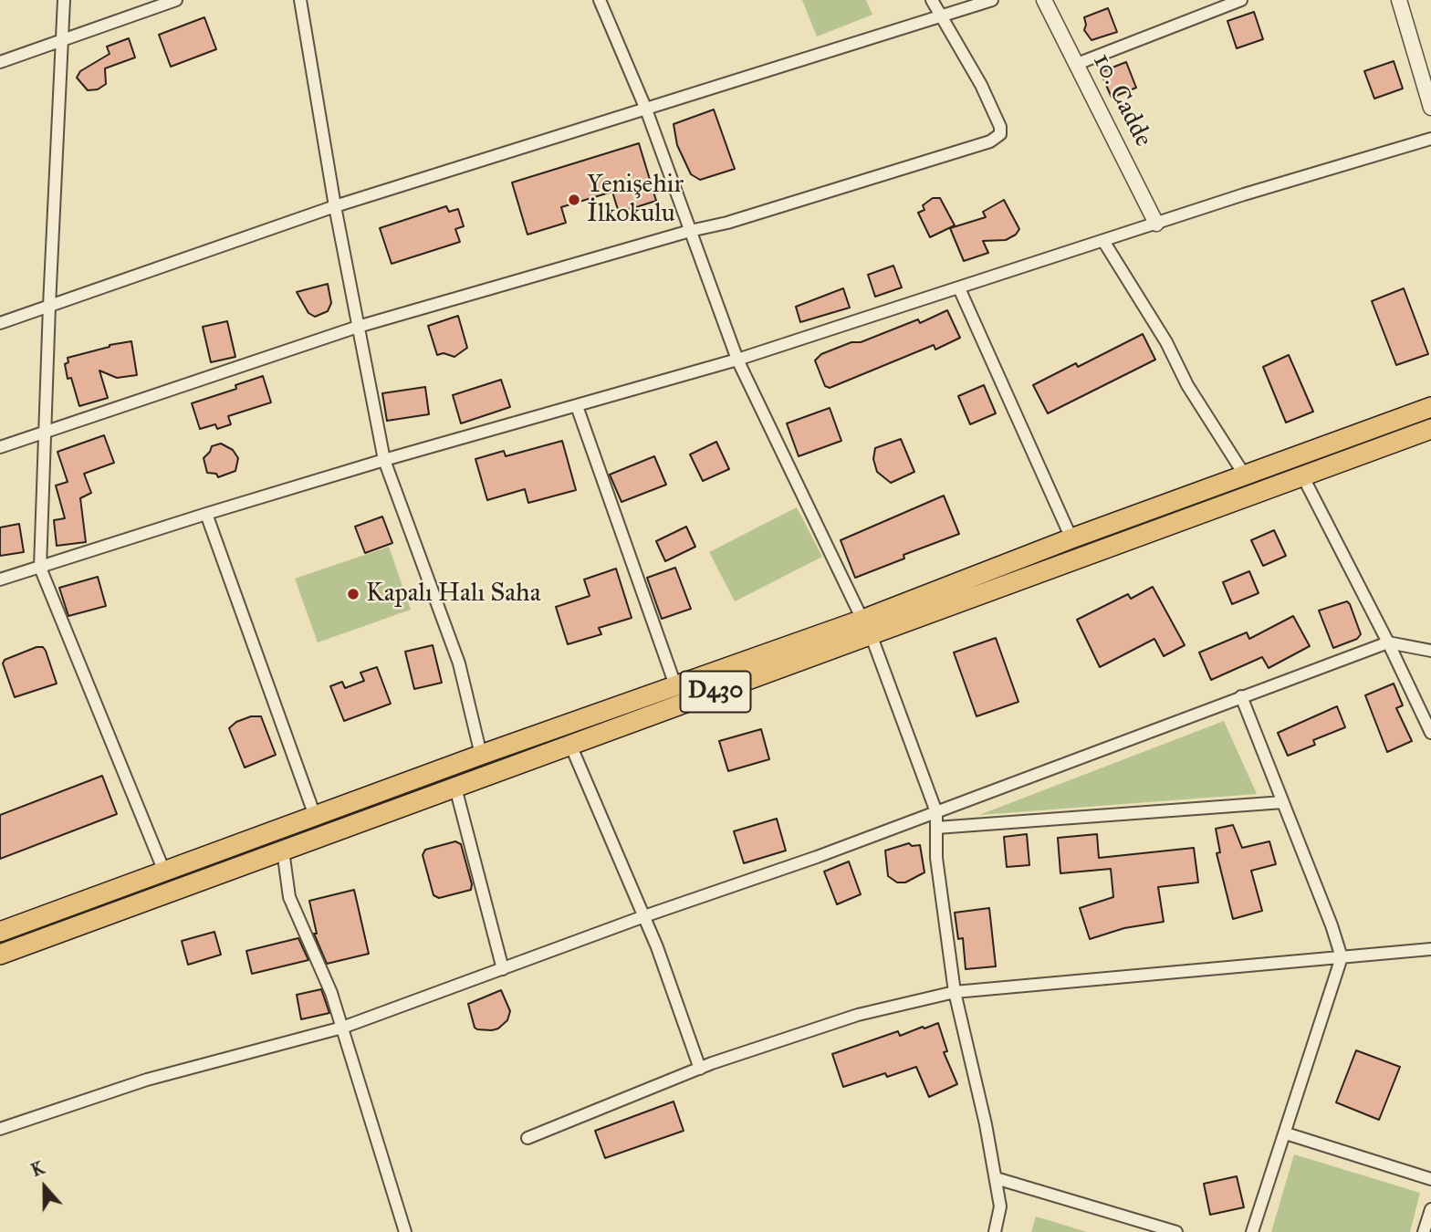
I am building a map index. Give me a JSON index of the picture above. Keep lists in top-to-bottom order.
{
  "streets": {
    "highway": ["D430"],
    "street": ["10. Cadde"]
  },
  "places": ["Yenişehir İlkokulu", "Kapalı Halı Saha"],
  "north": "top"
}
